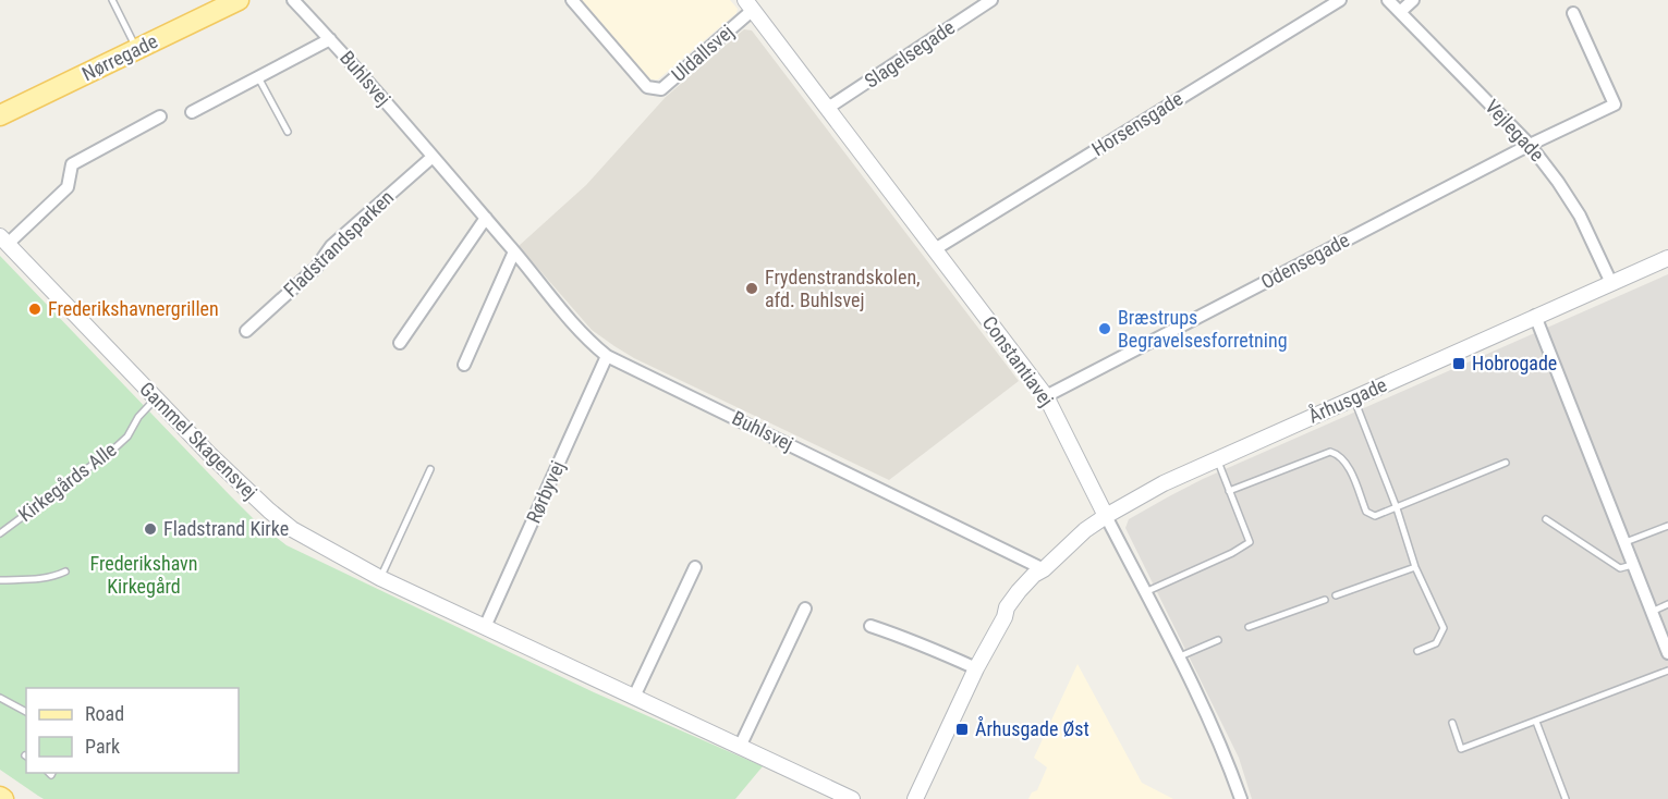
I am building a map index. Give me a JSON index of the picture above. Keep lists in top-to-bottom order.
{
  "streets": {
    "main road": ["Nørregade"],
    "street": [
      "Uldallsvej",
      "Slagelsegade",
      "Buhlsvej",
      "Horsensgade",
      "Vejlegade",
      "Fladstrandsparken",
      "Odensegade",
      "Constantiavej",
      "Århusgade",
      "Gammel Skagensvej",
      "Rørbyvej"
    ],
    "lane": ["Kirkegårds Alle"]
  },
  "crossings": [
    ["Uldallsvej", "Constantiavej"],
    ["Slagelsegade", "Constantiavej"],
    ["Buhlsvej", "Fladstrandsparken"],
    ["Buhlsvej", "Århusgade"],
    ["Buhlsvej", "Rørbyvej"],
    ["Horsensgade", "Constantiavej"],
    ["Vejlegade", "Odensegade"],
    ["Vejlegade", "Århusgade"],
    ["Odensegade", "Constantiavej"],
    ["Constantiavej", "Århusgade"],
    ["Gammel Skagensvej", "Kirkegårds Alle"],
    ["Gammel Skagensvej", "Rørbyvej"]
  ],
  "parks": ["Frederikshavn Kirkegård"],
  "places": {
    "other": [
      "Frydenstrandskolen, afd. Buhlsvej",
      "Frederikshavnergrillen",
      "Bræstrups Begravelsesforretning",
      "Fladstrand Kirke"
    ],
    "transit": ["Hobrogade", "Århusgade Øst"]
  },
  "legend": ["Road", "Park"]
}
